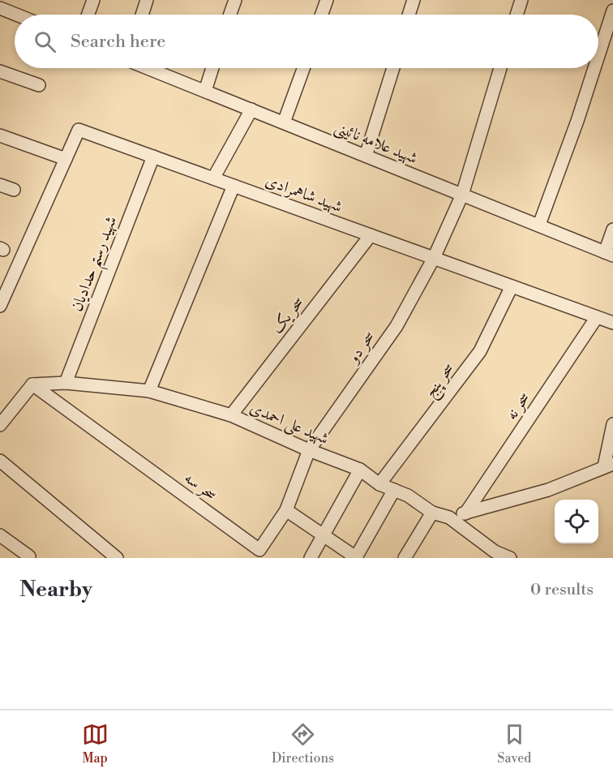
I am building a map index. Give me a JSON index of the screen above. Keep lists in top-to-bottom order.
{
  "streets": {
    "street": [
      "شهید علامه‌ نائینی",
      "شهید شاهمرادی",
      "شهید رستم حدادیان",
      "سحر یک",
      "سحر دو",
      "سحر پنج",
      "سحر نه",
      "شهید علی احمدی",
      "سحر سه"
    ]
  },
  "crossings": [
    ["شهید علامه‌ نائینی", "سحر دو"],
    ["شهید شاهمرادی", "شهید رستم حدادیان"],
    ["شهید شاهمرادی", "سحر یک"],
    ["شهید شاهمرادی", "سحر دو"],
    ["شهید شاهمرادی", "سحر پنج"],
    ["شهید شاهمرادی", "سحر نه"],
    ["شهید رستم حدادیان", "شهید علی احمدی"],
    ["سحر یک", "شهید علی احمدی"],
    ["سحر دو", "شهید علی احمدی"],
    ["سحر دو", "سحر سه"],
    ["سحر پنج", "شهید علی احمدی"],
    ["شهید علی احمدی", "سحر سه"]
  ],
  "page": {
    "search": "Search here",
    "heading": ["Nearby", "0 results"],
    "nav": ["Map", "Directions", "Saved"]
  }
}
